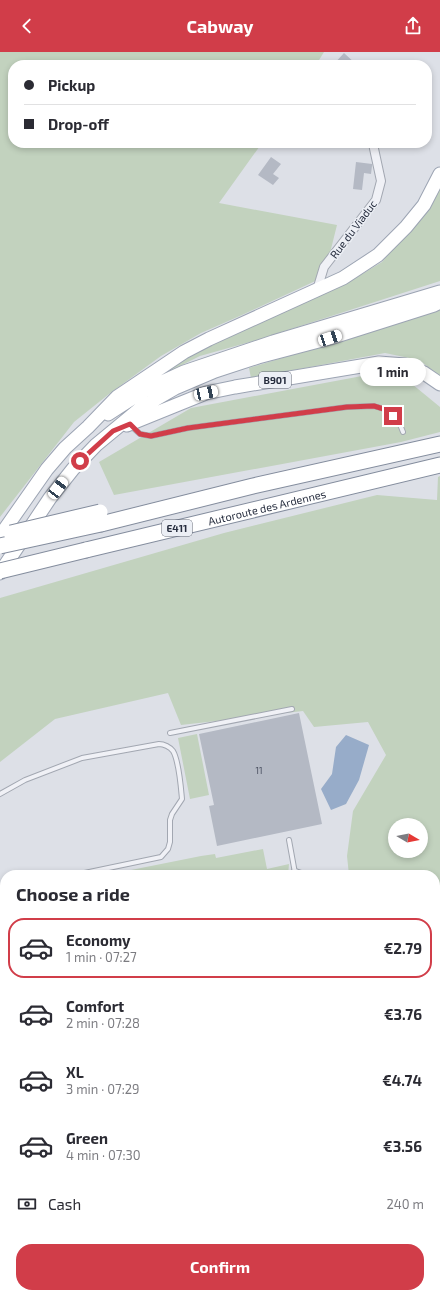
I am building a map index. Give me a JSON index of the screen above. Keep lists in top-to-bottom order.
{
  "streets": {
    "highway": ["B901", "Autoroute des Ardennes", "E411"],
    "street": ["Rue du Viaduc"]
  },
  "crossings": [
    ["Rue du Viaduc", "B901"],
    ["B901", "Autoroute des Ardennes"]
  ],
  "house_numbers": ["11"],
  "north": "right",
  "page": {
    "header": "Cabway",
    "banner": ["Pickup", "Drop-off"],
    "bubble": "1 min",
    "heading": "Choose a ride",
    "list": [
      {
        "name": "Economy",
        "note": "1 min · 07:27",
        "value": "€2.79"
      },
      {
        "name": "Comfort",
        "note": "2 min · 07:28",
        "value": "€3.76"
      },
      {
        "name": "XL",
        "note": "3 min · 07:29",
        "value": "€4.74"
      },
      {
        "name": "Green",
        "note": "4 min · 07:30",
        "value": "€3.56"
      }
    ],
    "pay": ["Cash", "240 m"],
    "buttons": "Confirm"
  }
}
